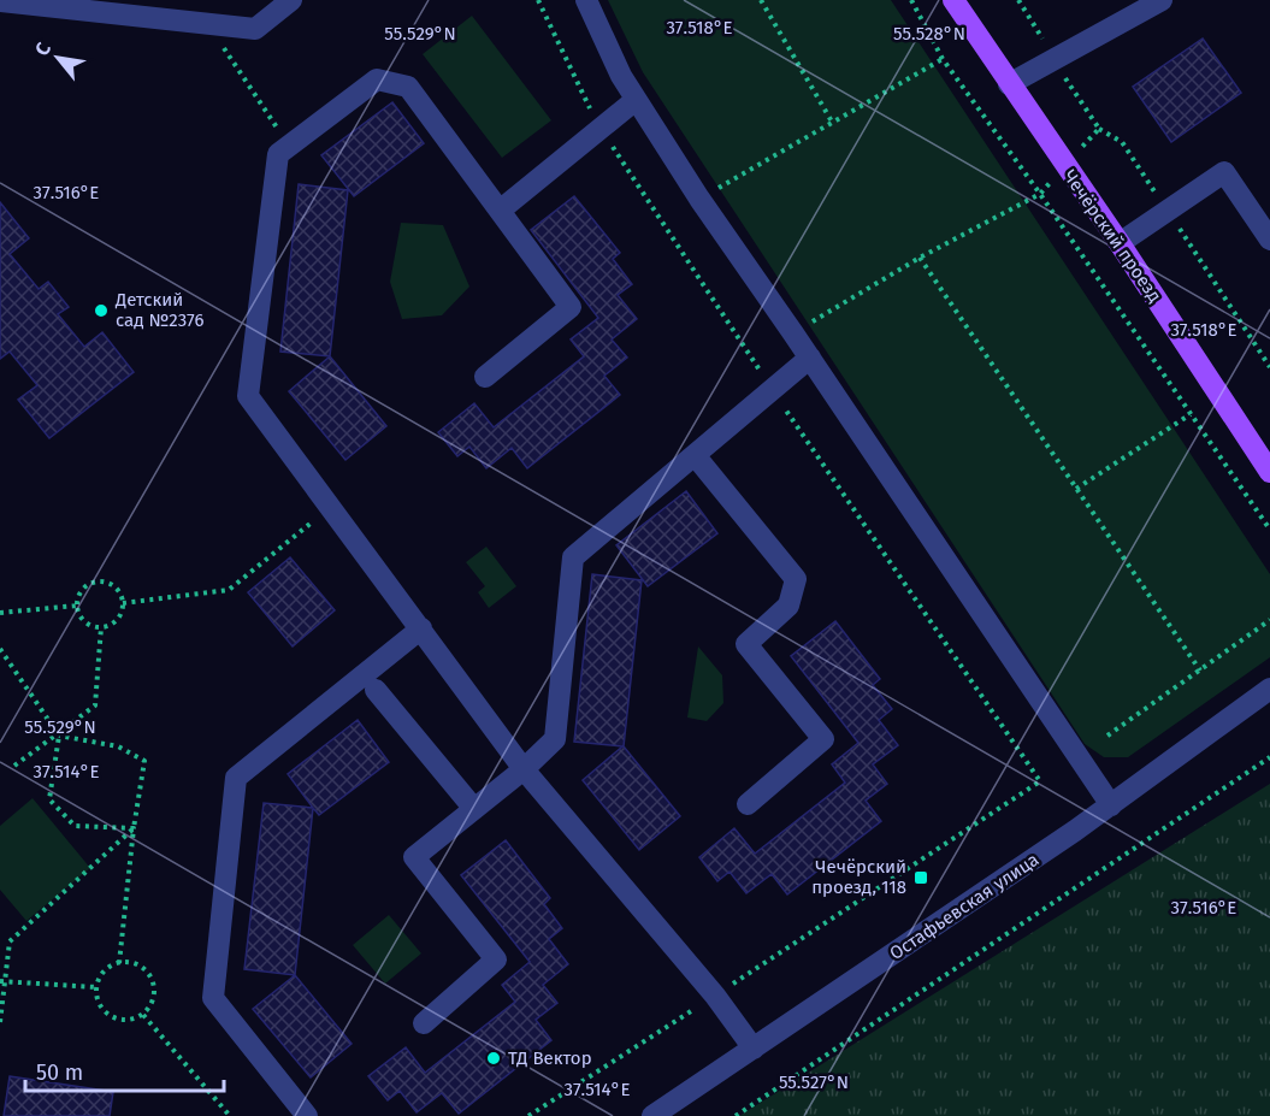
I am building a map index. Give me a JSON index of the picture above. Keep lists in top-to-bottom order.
{
  "streets": {
    "main road": ["Чечёрский проезд"],
    "street": ["Остафьевская улица"]
  },
  "places": {
    "other": ["Детский сад №2376", "ТД Вектор"],
    "transit": ["Чечёрский проезд, 118"]
  },
  "scale_bar": "50 m",
  "north": "top left",
  "coordinates": [
    "37.518°E",
    "55.529°N",
    "55.528°N",
    "37.516°E",
    "37.514°E",
    "55.527°N"
  ]
}
